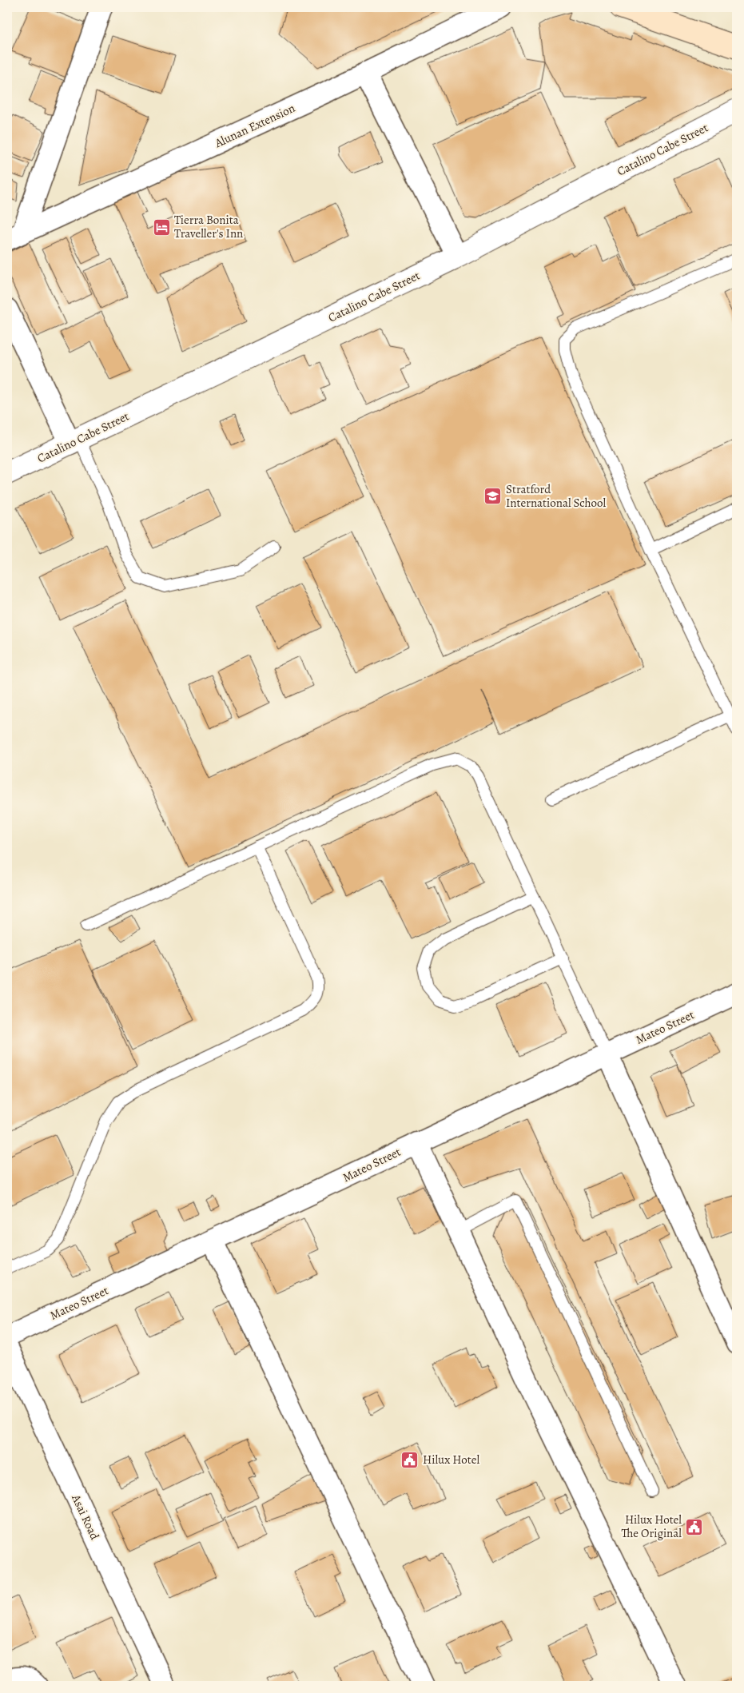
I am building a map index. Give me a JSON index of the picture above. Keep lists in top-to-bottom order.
{
  "streets": {
    "street": [
      "Alunan Extension",
      "Catalino Cabe Street",
      "Mateo Street",
      "Asai Road"
    ]
  },
  "places": {
    "hotel": ["Tierra Bonita Traveller's Inn"],
    "school or university": ["Stratford International School"],
    "public building": ["Hilux Hotel", "Hilux Hotel The Original"]
  }
}
